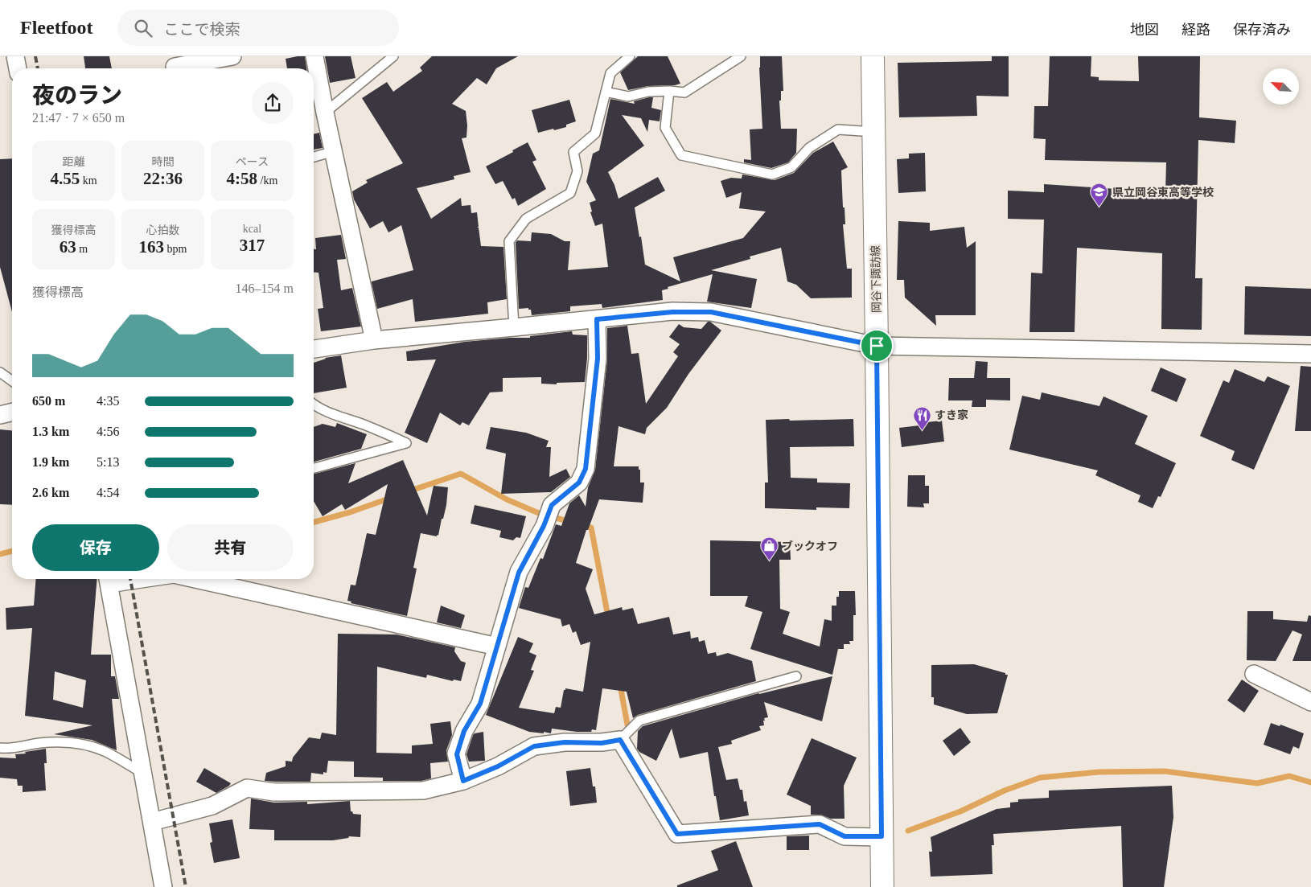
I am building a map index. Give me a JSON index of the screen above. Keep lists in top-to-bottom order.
{
  "streets": {
    "main road": ["岡谷下諏訪線"]
  },
  "places": {
    "school or university": ["県立岡谷東高等学校"],
    "restaurant": ["すき家"],
    "shop": ["ブックオフ"]
  },
  "north": "top left",
  "page": {
    "header": "Fleetfoot",
    "search": "ここで検索",
    "nav": ["地図", "経路", "保存済み"],
    "heading": ["夜のラン", "21:47 · 7 × 650 m"],
    "stats": [
      ["距離", "4.55 km"],
      ["時間", "22:36"],
      ["ペース", "4:58 /km"],
      ["獲得標高", "63 m"],
      ["心拍数", "163 bpm"],
      ["kcal", "317"]
    ],
    "chart": ["獲得標高", "146–154 m"],
    "list": [
      {
        "name": "650 m",
        "note": "4:35"
      },
      {
        "name": "1.3 km",
        "note": "4:56"
      },
      {
        "name": "1.9 km",
        "note": "5:13"
      },
      {
        "name": "2.6 km",
        "note": "4:54"
      }
    ],
    "buttons": ["保存", "共有"]
  }
}
